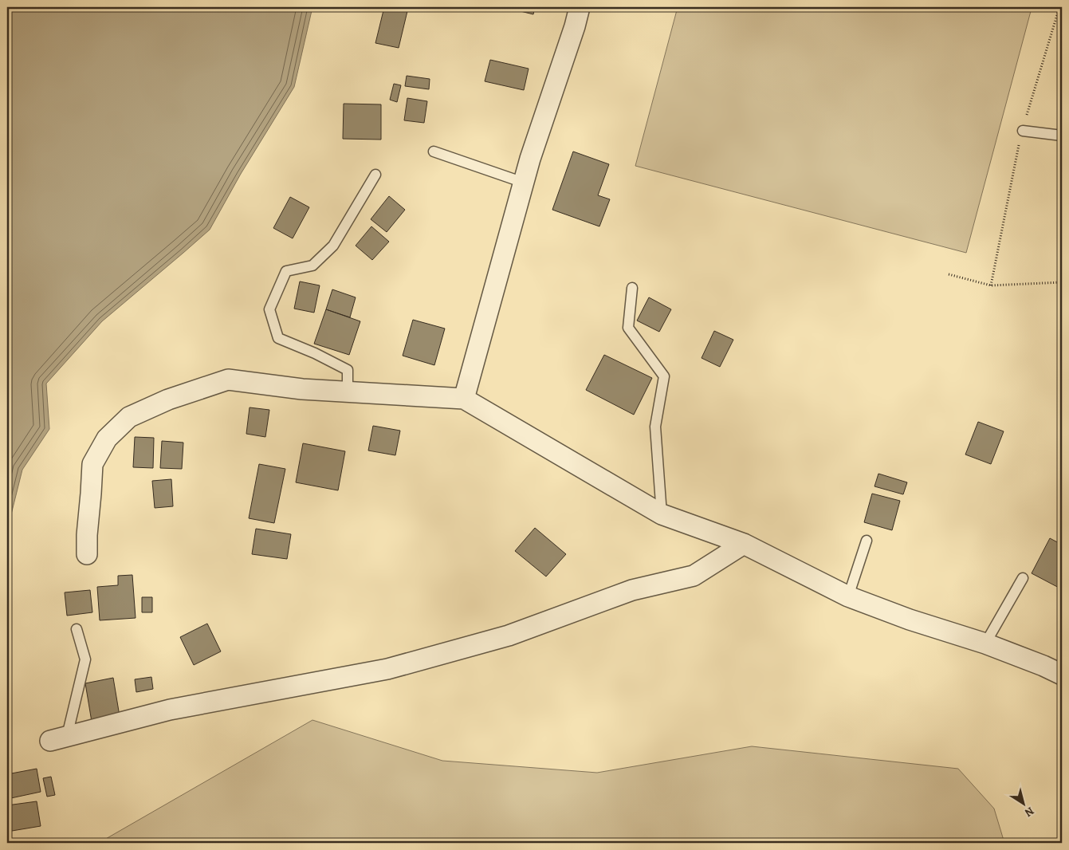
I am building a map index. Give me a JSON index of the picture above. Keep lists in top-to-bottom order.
{
  "north": "bottom right"
}
